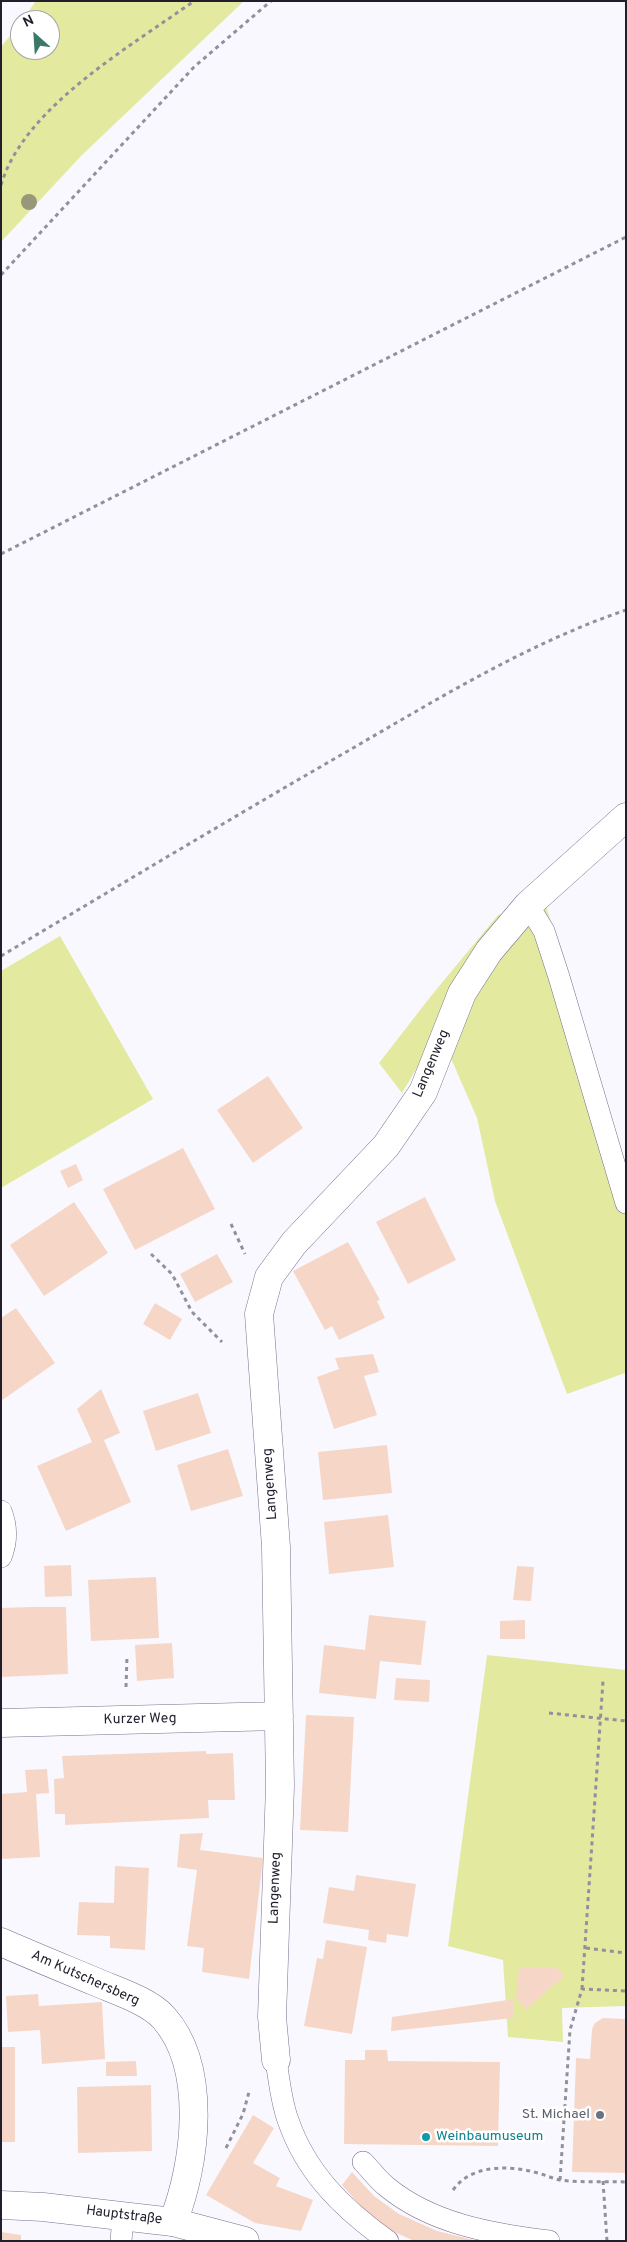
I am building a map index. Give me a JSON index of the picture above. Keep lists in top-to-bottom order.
{
  "streets": {
    "street": [
      "Langenweg",
      "Kurzer Weg",
      "Am Kutschersberg",
      "Hauptstraße"
    ]
  },
  "crossings": [
    ["Langenweg", "Kurzer Weg"],
    ["Am Kutschersberg", "Hauptstraße"]
  ],
  "places": ["St. Michael", "Weinbaumuseum"],
  "north": "top left"
}
